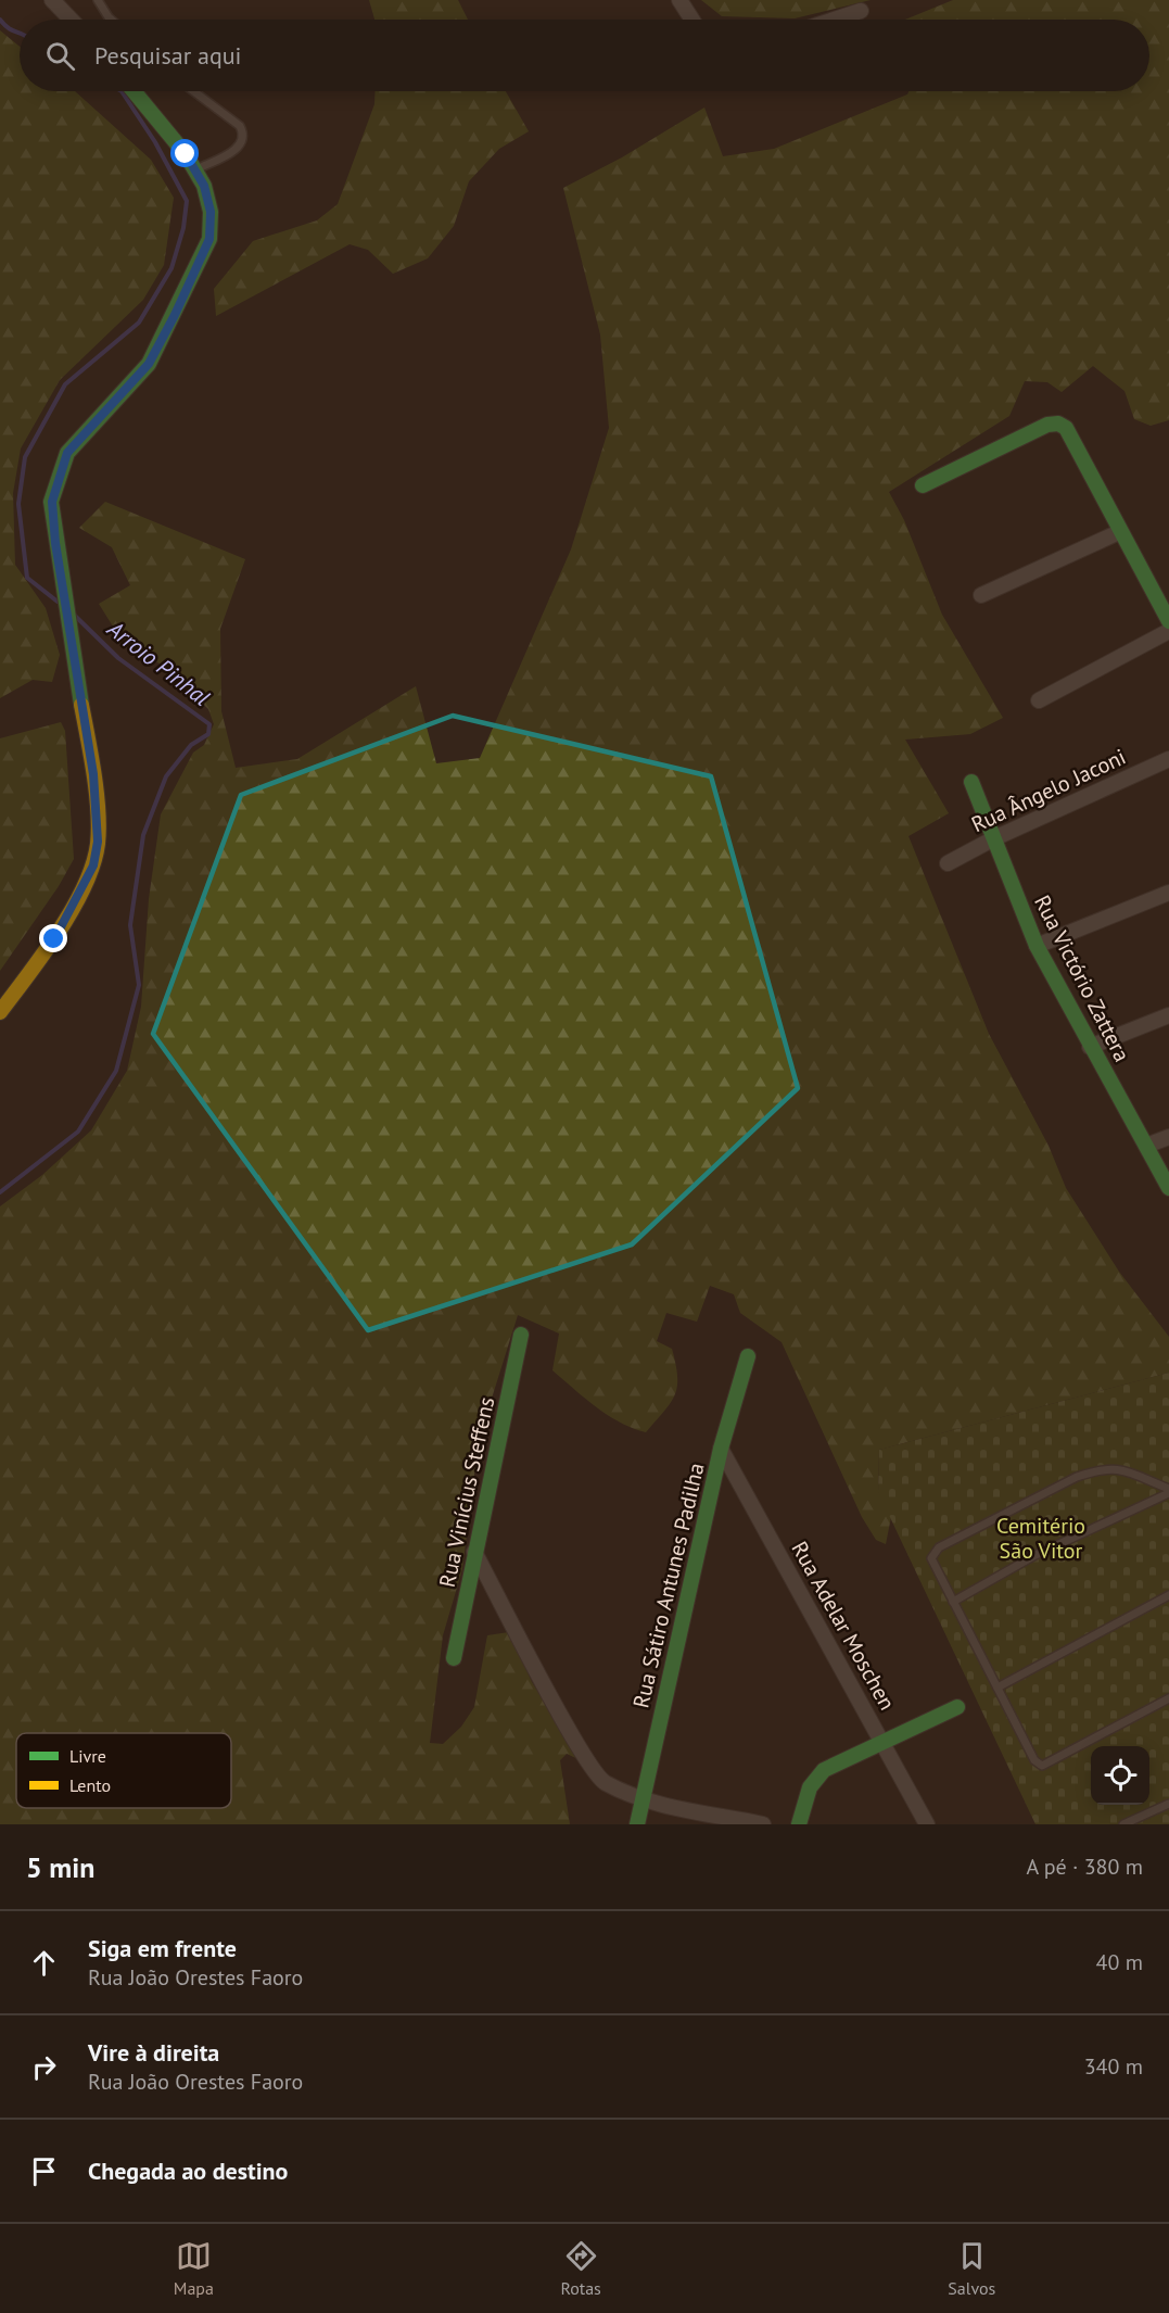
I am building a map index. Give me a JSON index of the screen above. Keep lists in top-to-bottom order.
{
  "streets": {
    "street": [
      "Rua Ângelo Jaconi",
      "Rua Victório Zattera",
      "Rua Vinícius Steffens",
      "Rua Sátiro Antunes Padilha",
      "Rua Adelar Moschen"
    ]
  },
  "crossings": [
    ["Rua Ângelo Jaconi", "Rua Victório Zattera"],
    ["Rua Sátiro Antunes Padilha", "Rua Adelar Moschen"]
  ],
  "water": ["Arroio Pinhal"],
  "parks": ["Cemitério São Vitor"],
  "legend": ["Livre", "Lento"],
  "page": {
    "search": "Pesquisar aqui",
    "heading": ["5 min", "A pé · 380 m"],
    "list": [
      ["Siga em frente", "Rua João Orestes Faoro", "40 m"],
      ["Vire à direita", "Rua João Orestes Faoro", "340 m"],
      "Chegada ao destino"
    ],
    "nav": ["Mapa", "Rotas", "Salvos"]
  }
}
